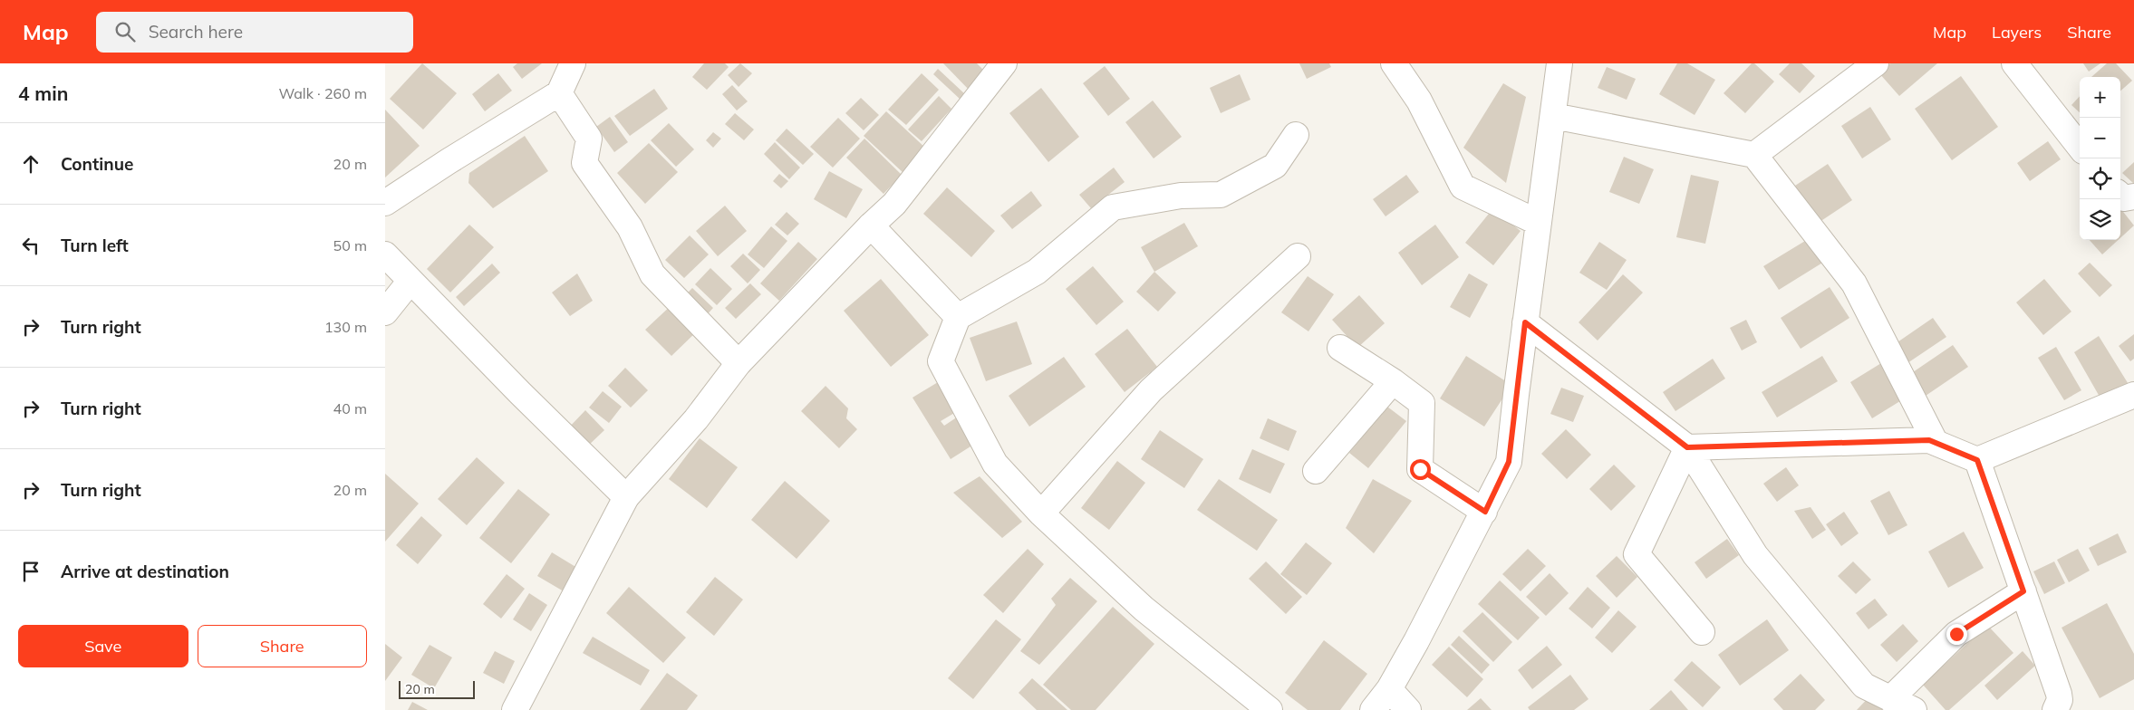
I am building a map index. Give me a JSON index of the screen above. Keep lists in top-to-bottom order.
{
  "scale_bar": "20 m",
  "page": {
    "header": "Map",
    "search": "Search here",
    "nav": ["Map", "Layers", "Share"],
    "heading": ["4 min", "Walk · 260 m"],
    "map_buttons": ["+", "−"],
    "list": [
      ["Continue", "20 m"],
      ["Turn left", "50 m"],
      ["Turn right", "130 m"],
      ["Turn right", "40 m"],
      ["Turn right", "20 m"],
      "Arrive at destination"
    ],
    "buttons": ["Save", "Share"],
    "scale": "20 m"
  }
}
